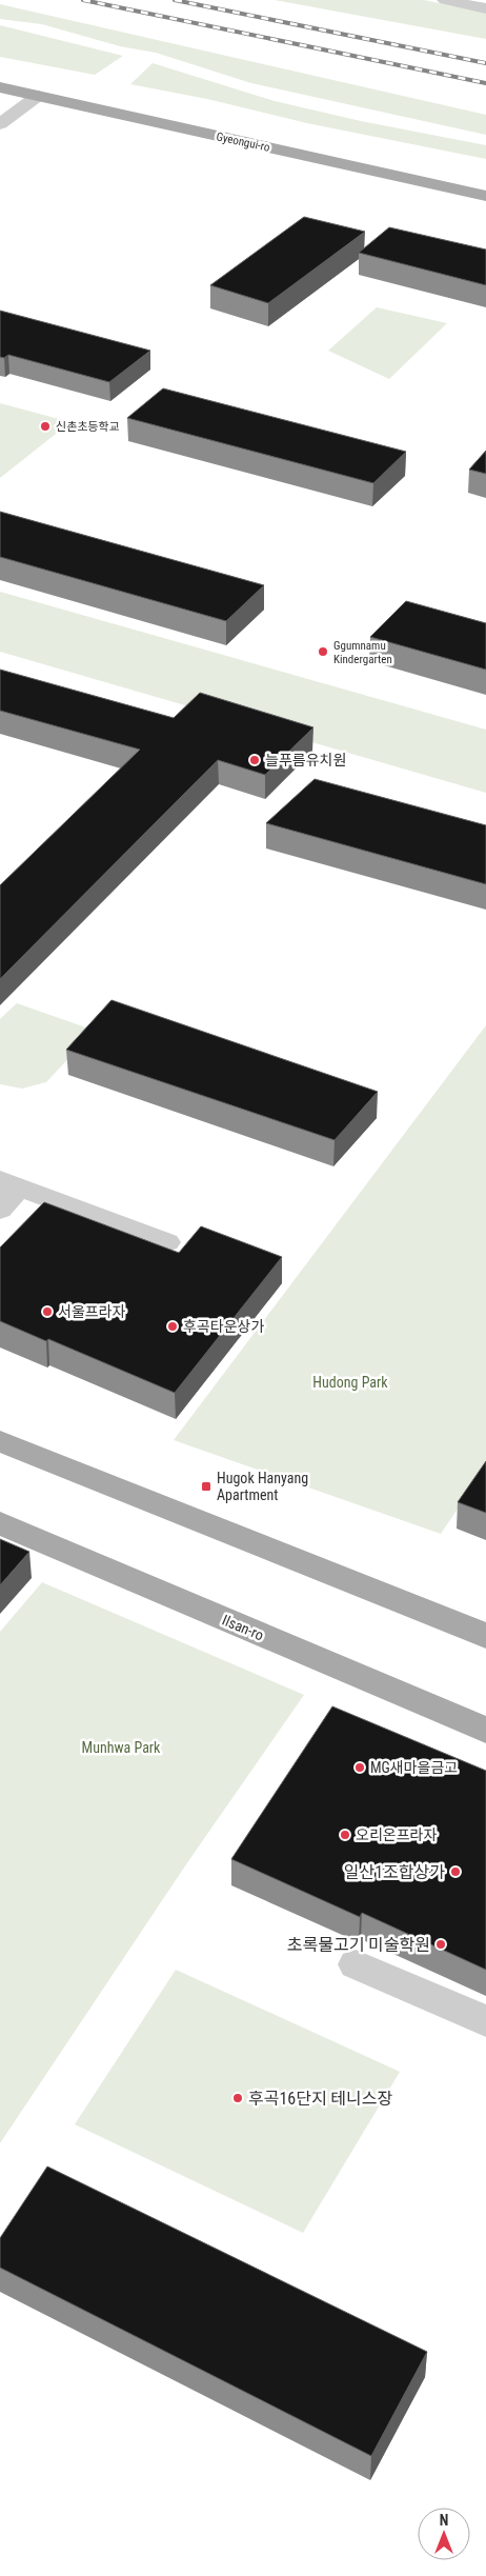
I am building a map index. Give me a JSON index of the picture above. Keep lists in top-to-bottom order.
{
  "streets": {
    "main road": ["Gyeongui-ro", "Ilsan-ro"]
  },
  "parks": ["Hudong Park", "Munhwa Park"],
  "places": {
    "other": [
      "신촌초등학교",
      "Ggumnamu Kindergarten",
      "늘푸름유치원",
      "서울프라자",
      "후곡타운상가",
      "MG새마을금고",
      "오리온프라자",
      "일산1조합상가",
      "초록물고기 미술학원",
      "후곡16단지 테니스장"
    ],
    "transit": ["Hugok Hanyang Apartment"]
  },
  "north": "top"
}
